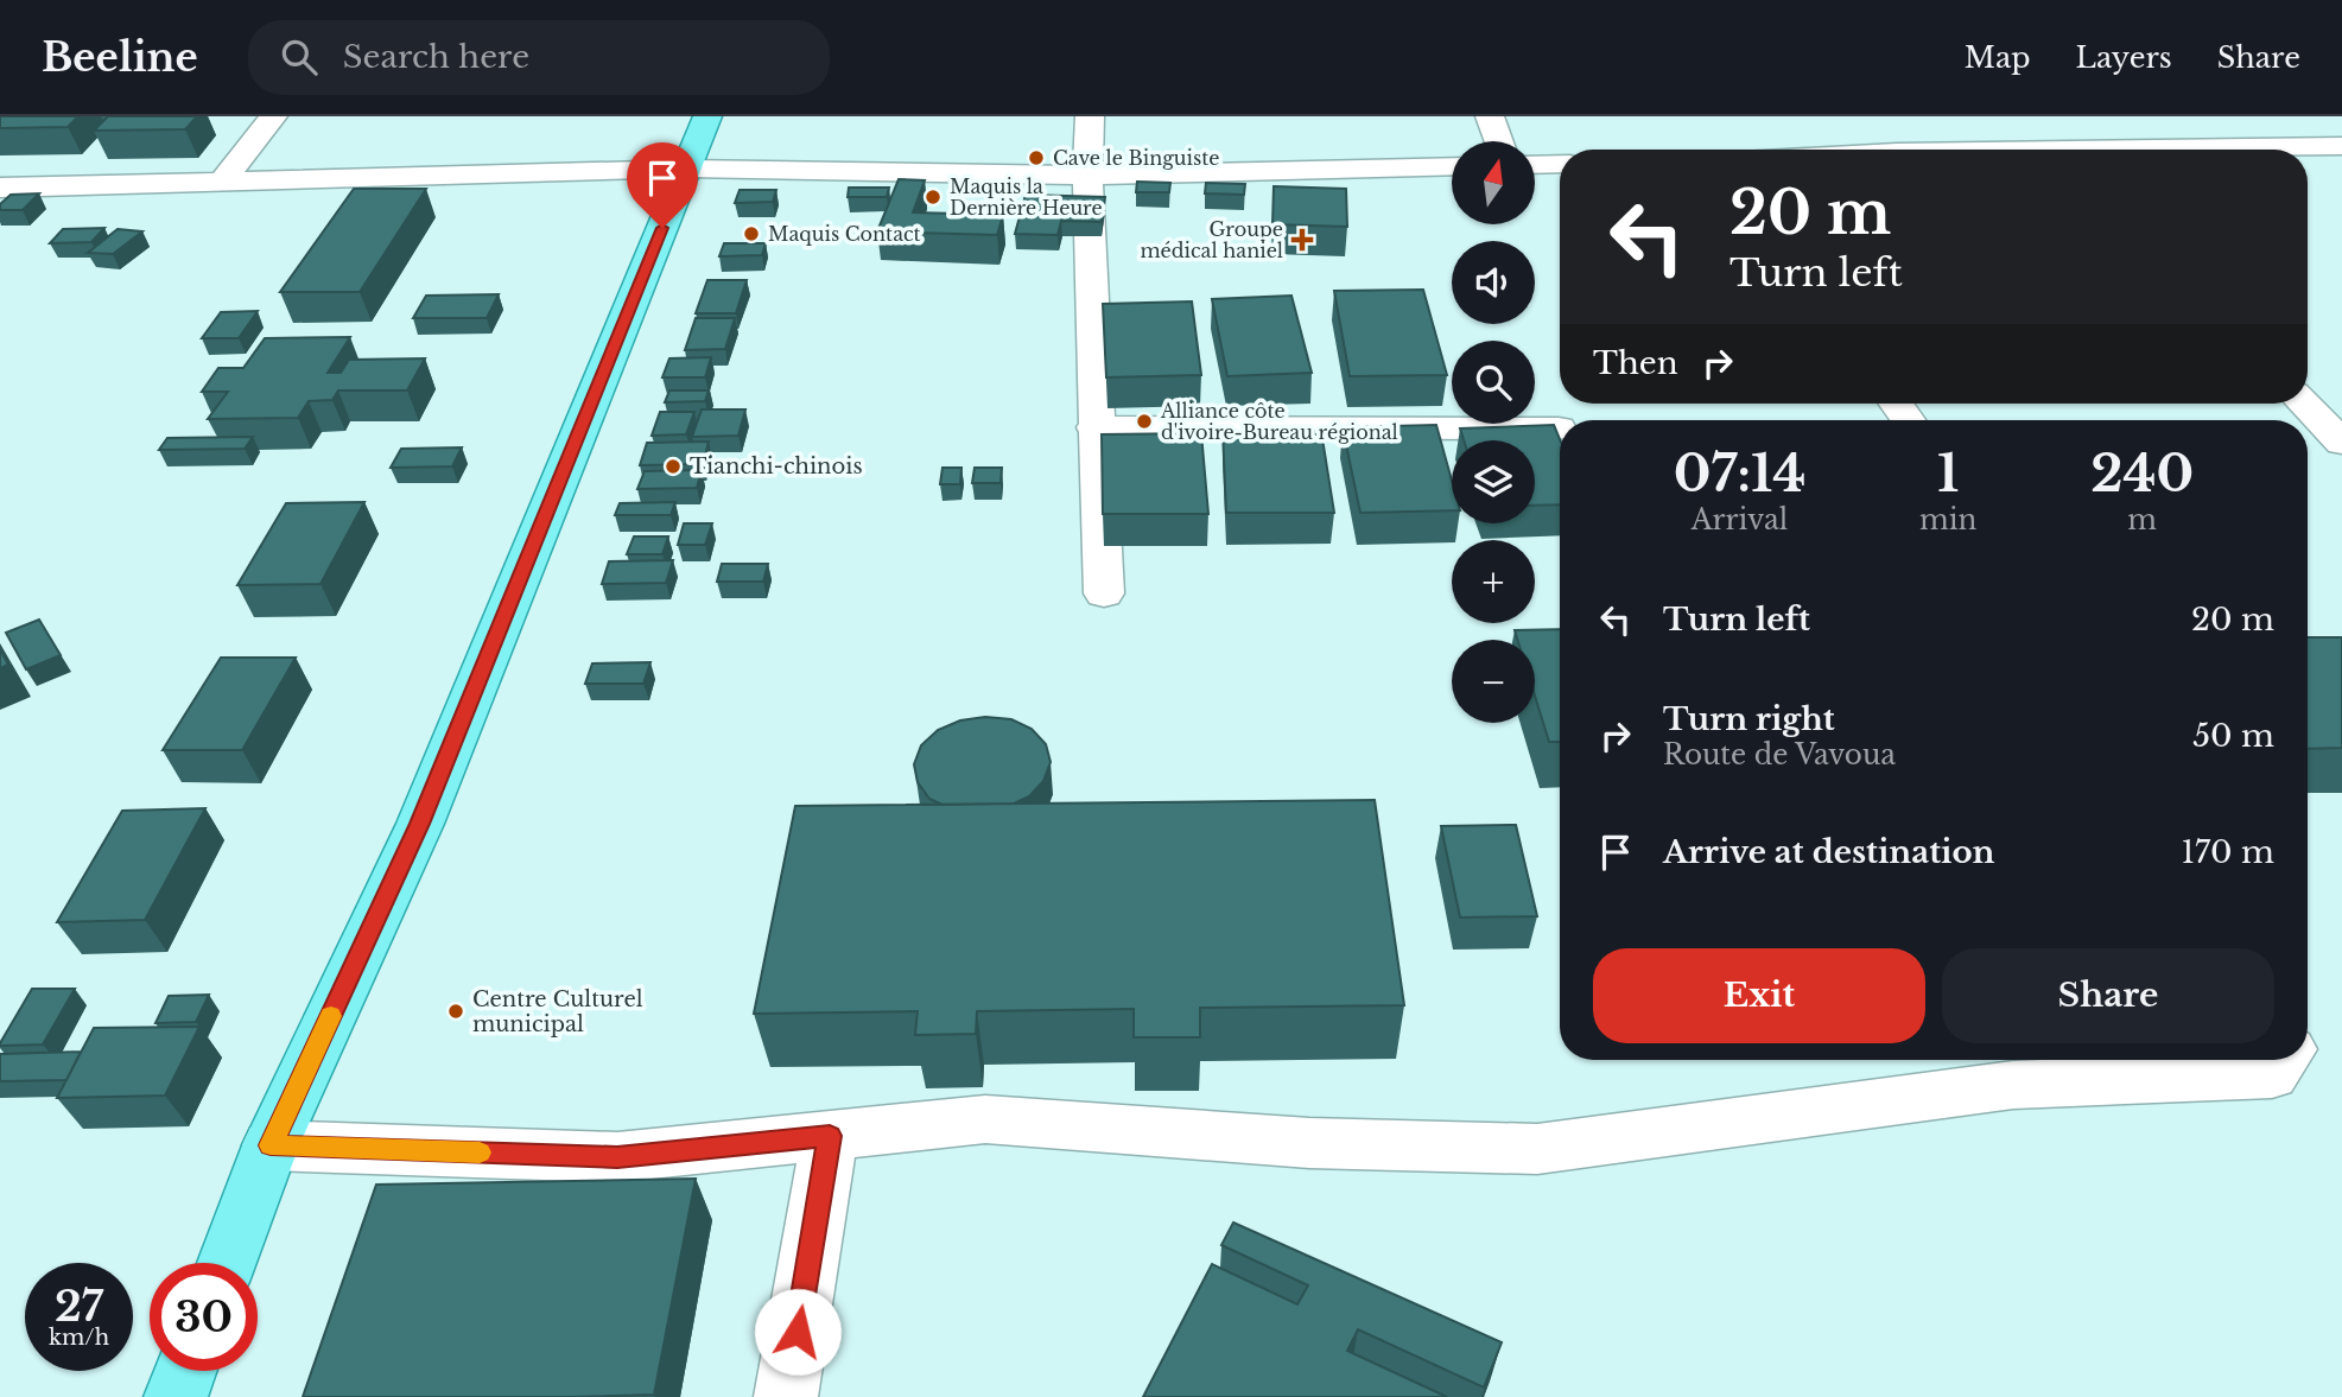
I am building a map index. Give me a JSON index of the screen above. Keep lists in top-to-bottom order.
{
  "places": {
    "other": [
      "Cave le Binguiste",
      "Maquis la Dernière Heure",
      "Maquis Contact",
      "Alliance côte d'ivoire-Bureau régional",
      "Tianchi-chinois",
      "Centre Culturel municipal"
    ],
    "health": ["Groupe médical haniel"]
  },
  "north": "top",
  "page": {
    "header": "Beeline",
    "search": "Search here",
    "nav": ["Map", "Layers", "Share"],
    "map_buttons": ["+", "−"],
    "turn": ["20 m", "Turn left"],
    "then": "Then",
    "eta": [
      "07:14",
      "Arrival",
      "1",
      "min",
      "240",
      "m"
    ],
    "list": [
      {
        "name": "Turn left",
        "value": "20 m"
      },
      {
        "name": "Turn right",
        "note": "Route de Vavoua",
        "value": "50 m"
      },
      {
        "name": "Arrive at destination",
        "value": "170 m"
      }
    ],
    "buttons": ["Exit", "Share"],
    "speed": "27 km/h",
    "limit": "30"
  }
}
